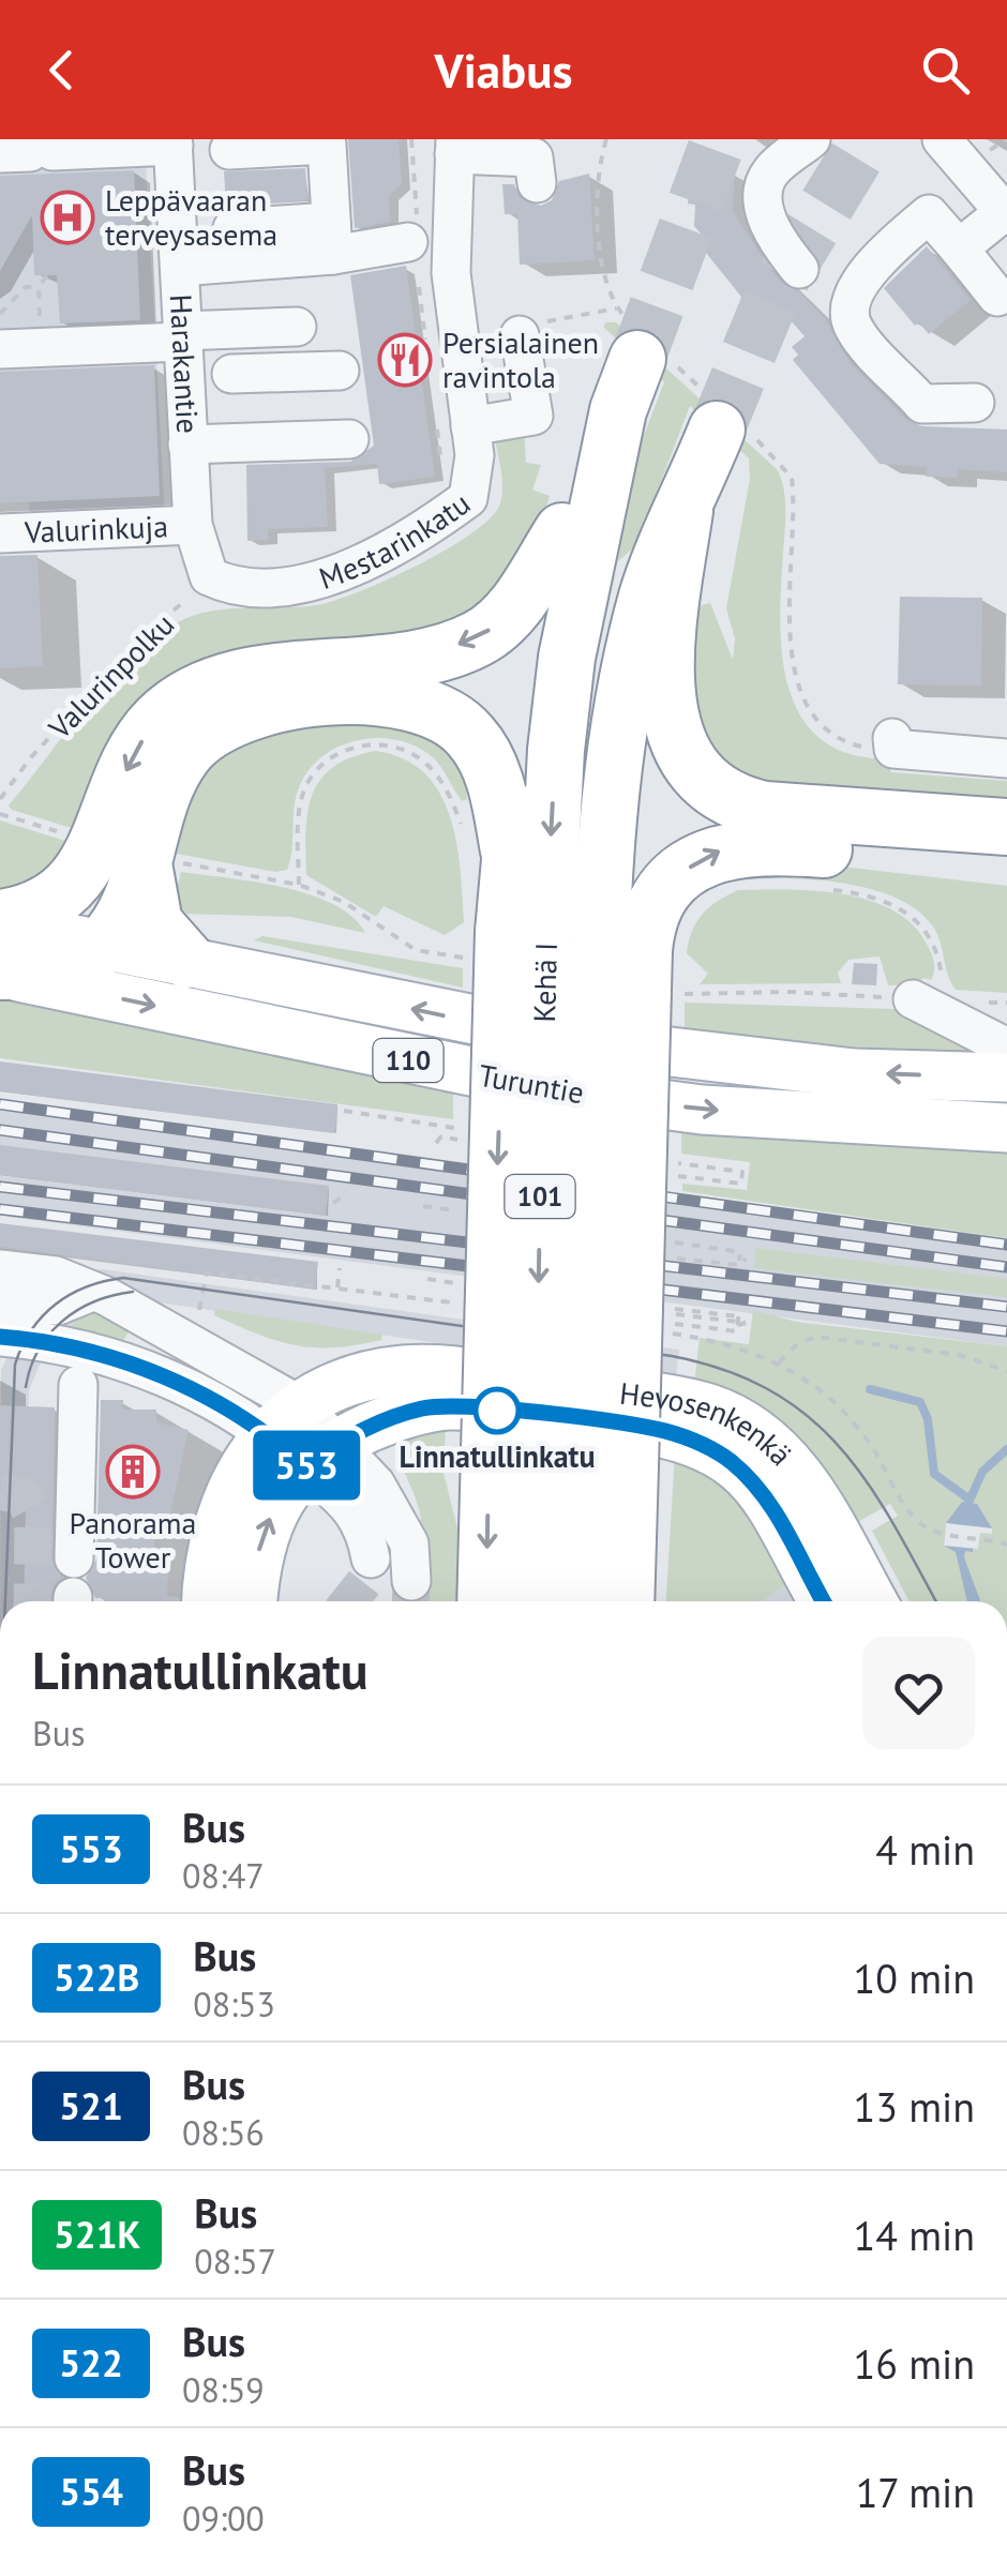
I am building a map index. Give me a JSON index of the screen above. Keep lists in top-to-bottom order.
{
  "streets": {
    "highway": ["Kehä I", "101"],
    "main road": ["110", "Turuntie", "Hevosenkenkä"],
    "street": ["Harakantie", "Valurinkuja", "Mestarinkatu"],
    "path": ["Valurinpolku"]
  },
  "crossings": [
    ["Harakantie", "Valurinkuja"],
    ["Harakantie", "Mestarinkatu"],
    ["Valurinkuja", "Mestarinkatu"]
  ],
  "places": {
    "hospital": ["Leppävaaran terveysasema"],
    "restaurant": ["Persialainen ravintola"],
    "other": ["Linnatullinkatu"],
    "building": ["Panorama Tower"]
  },
  "lines": ["bus line 553"],
  "page": {
    "header": "Viabus",
    "on_map": "553",
    "heading": ["Linnatullinkatu", "Bus"],
    "list": [
      {
        "mark": "553",
        "name": "Bus",
        "note": "08:47",
        "value": "4 min"
      },
      {
        "mark": "522B",
        "name": "Bus",
        "note": "08:53",
        "value": "10 min"
      },
      {
        "mark": "521",
        "name": "Bus",
        "note": "08:56",
        "value": "13 min"
      },
      {
        "mark": "521K",
        "name": "Bus",
        "note": "08:57",
        "value": "14 min"
      },
      {
        "mark": "522",
        "name": "Bus",
        "note": "08:59",
        "value": "16 min"
      },
      {
        "mark": "554",
        "name": "Bus",
        "note": "09:00",
        "value": "17 min"
      }
    ]
  }
}
